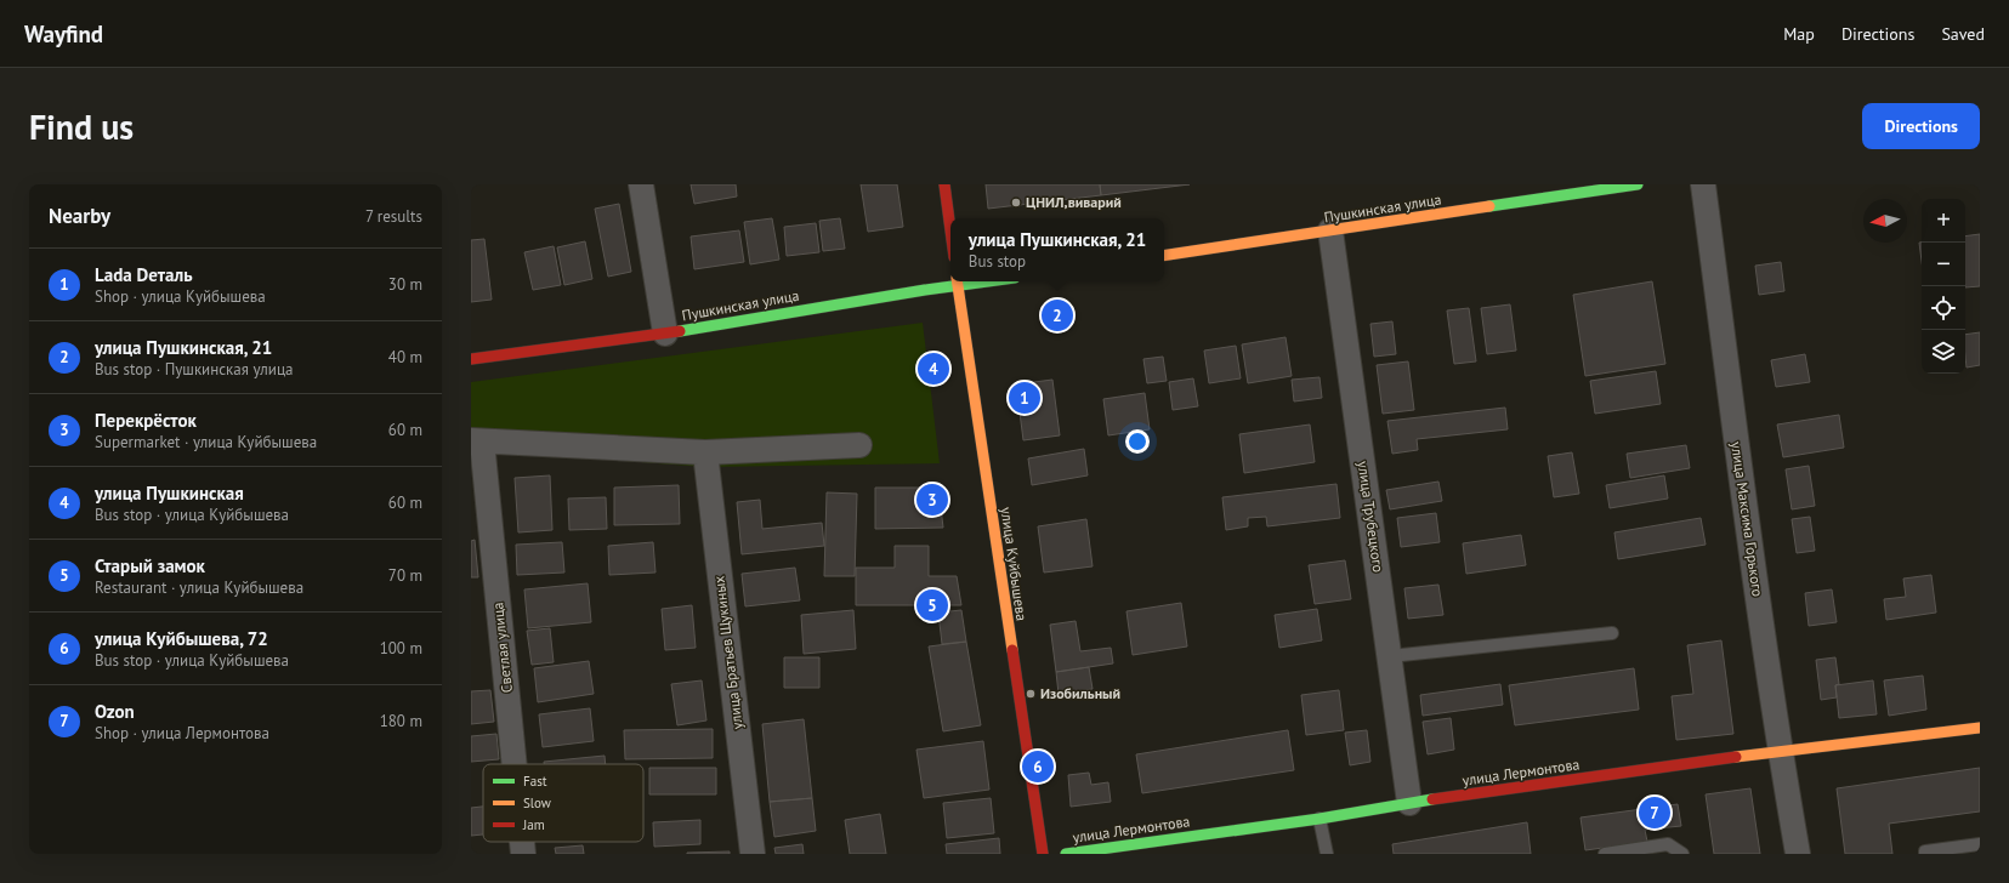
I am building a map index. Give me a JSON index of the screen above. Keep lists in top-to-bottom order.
{
  "streets": {
    "street": [
      "Пушкинская улица",
      "улица Трубецкого",
      "улица Максима Горького",
      "улица Куйбышева",
      "Светлая улица",
      "улица Братьев Щукиных",
      "улица Лермонтова"
    ]
  },
  "crossings": [
    ["Пушкинская улица", "улица Трубецкого"],
    ["Пушкинская улица", "улица Куйбышева"],
    ["улица Трубецкого", "улица Лермонтова"],
    ["улица Максима Горького", "улица Лермонтова"]
  ],
  "places": ["ЦНИЛ,виварий", "Изобильный"],
  "legend": ["Fast", "Slow", "Jam"],
  "north": "left",
  "page": {
    "header": "Wayfind",
    "nav": ["Map", "Directions", "Saved"],
    "buttons": "Directions",
    "title": "Find us",
    "heading": ["Nearby", "7 results"],
    "map_buttons": ["+", "−"],
    "popup": ["улица Пушкинская, 21", "Bus stop"],
    "list": [
      {
        "mark": "1",
        "name": "Lada Dеталь",
        "note": "Shop · улица Куйбышева",
        "value": "30 m"
      },
      {
        "mark": "2",
        "name": "улица Пушкинская, 21",
        "note": "Bus stop · Пушкинская улица",
        "value": "40 m"
      },
      {
        "mark": "3",
        "name": "Перекрёсток",
        "note": "Supermarket · улица Куйбышева",
        "value": "60 m"
      },
      {
        "mark": "4",
        "name": "улица Пушкинская",
        "note": "Bus stop · улица Куйбышева",
        "value": "60 m"
      },
      {
        "mark": "5",
        "name": "Старый замок",
        "note": "Restaurant · улица Куйбышева",
        "value": "70 m"
      },
      {
        "mark": "6",
        "name": "улица Куйбышева, 72",
        "note": "Bus stop · улица Куйбышева",
        "value": "100 m"
      },
      {
        "mark": "7",
        "name": "Ozon",
        "note": "Shop · улица Лермонтова",
        "value": "180 m"
      }
    ],
    "pins": [
      "2",
      "4",
      "1",
      "3",
      "5",
      "6",
      "7"
    ]
  }
}
